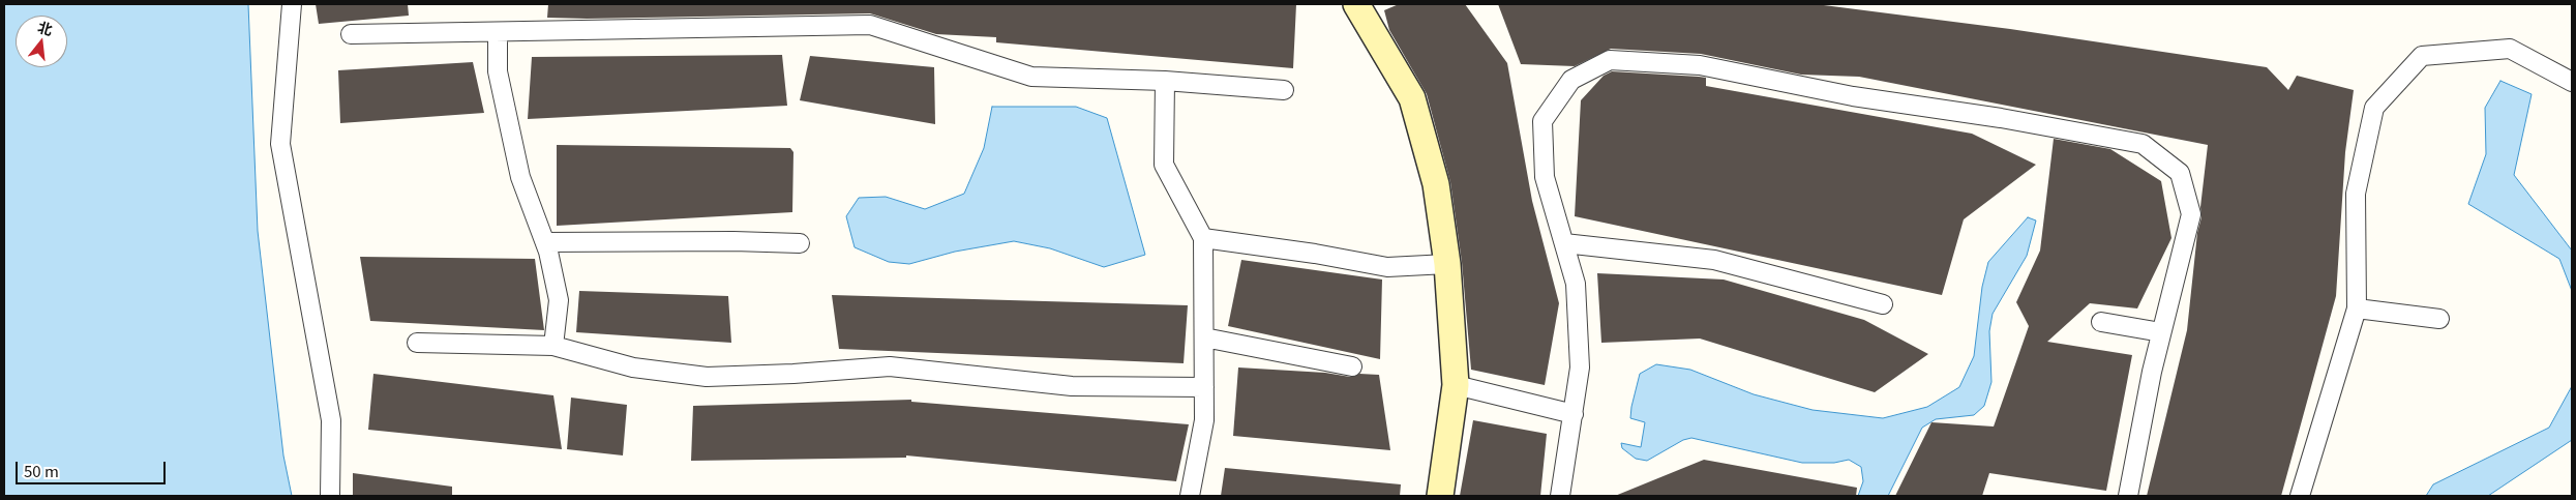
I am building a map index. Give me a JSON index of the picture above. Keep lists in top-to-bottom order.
{
  "scale_bar": "50 m",
  "north": "top"
}
